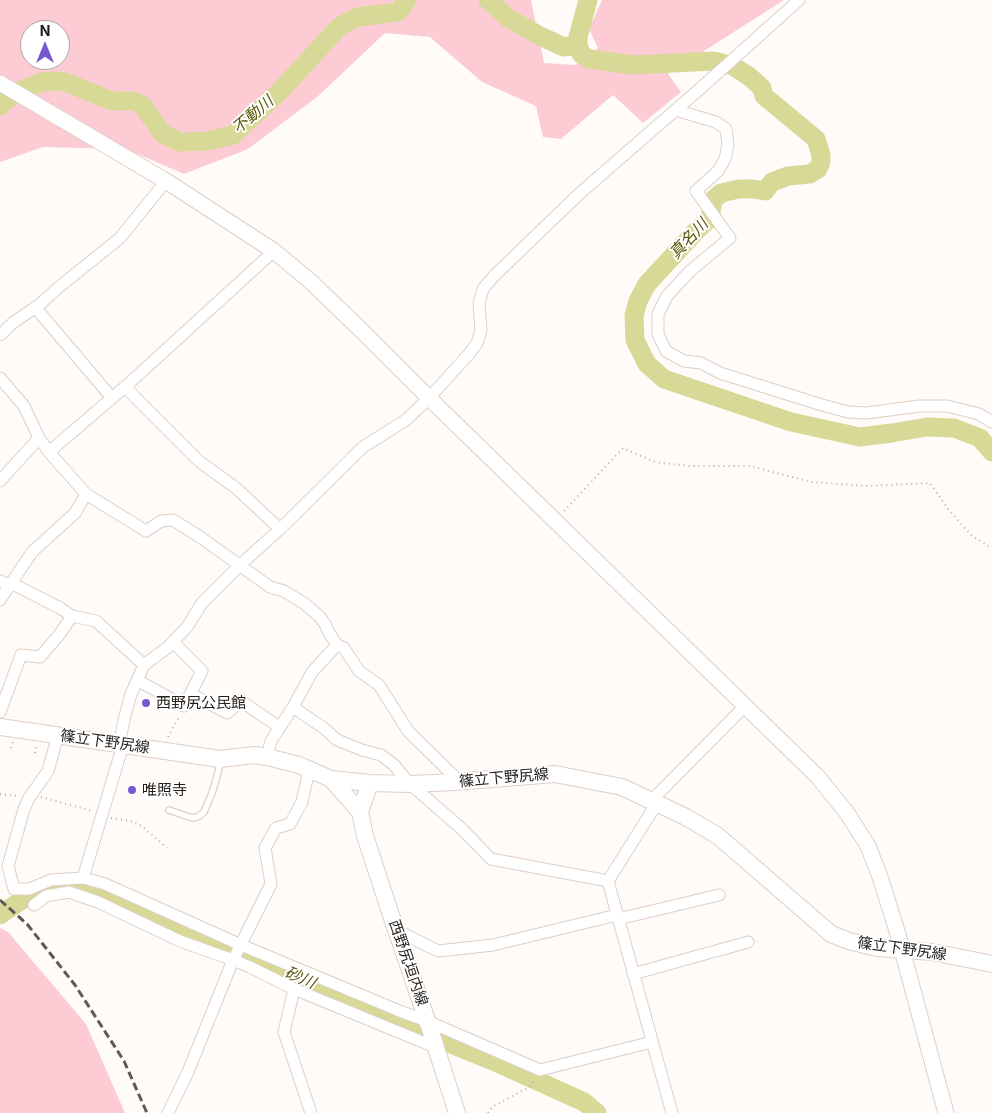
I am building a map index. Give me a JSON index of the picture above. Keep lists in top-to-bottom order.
{
  "streets": {
    "main road": ["篠立下野尻線", "西野尻垣内線"]
  },
  "water": ["不動川", "真名川", "砂川"],
  "places": ["西野尻公民館", "唯照寺"],
  "north": "top"
}
